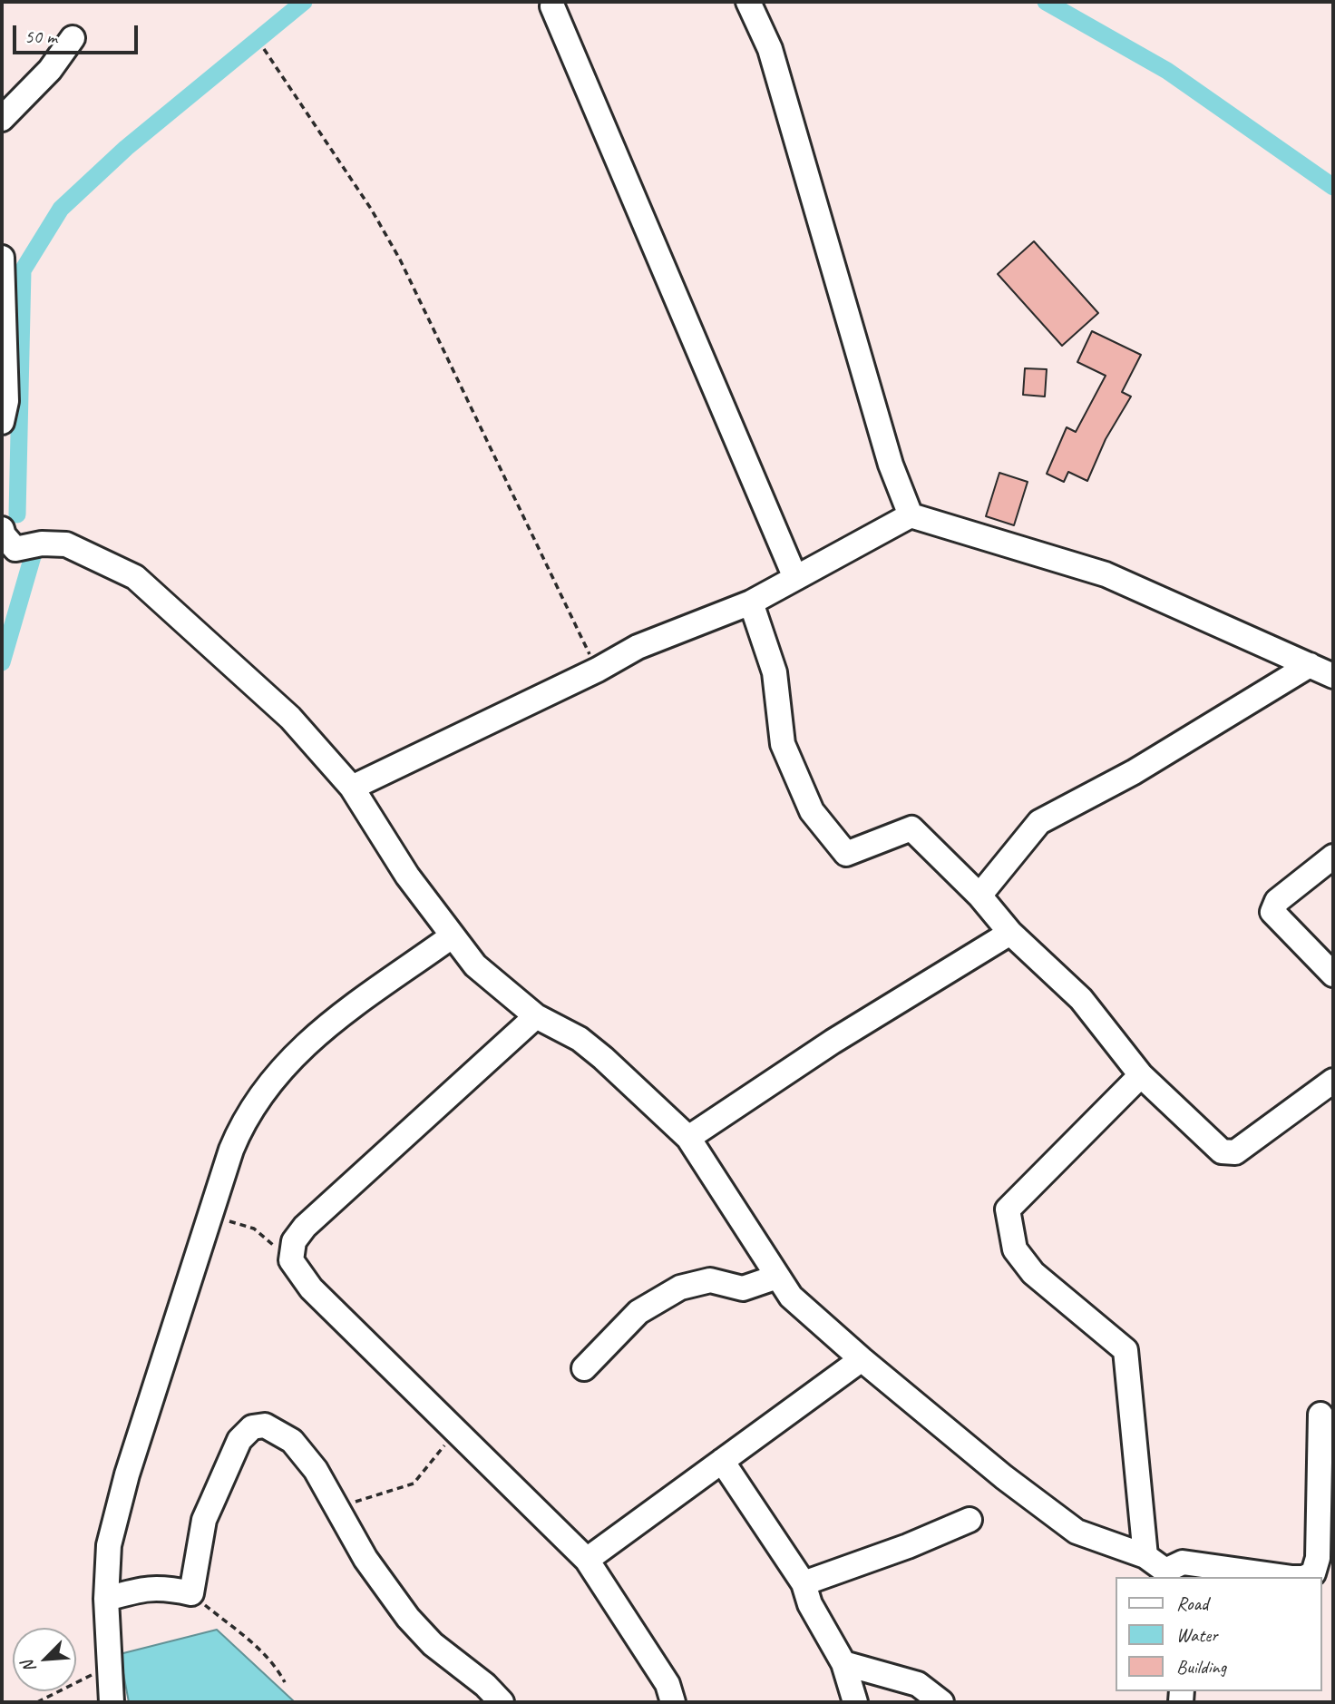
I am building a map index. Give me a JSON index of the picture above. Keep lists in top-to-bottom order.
{
  "legend": ["Road", "Water", "Building"],
  "scale_bar": "50 m",
  "north": "bottom left"
}
